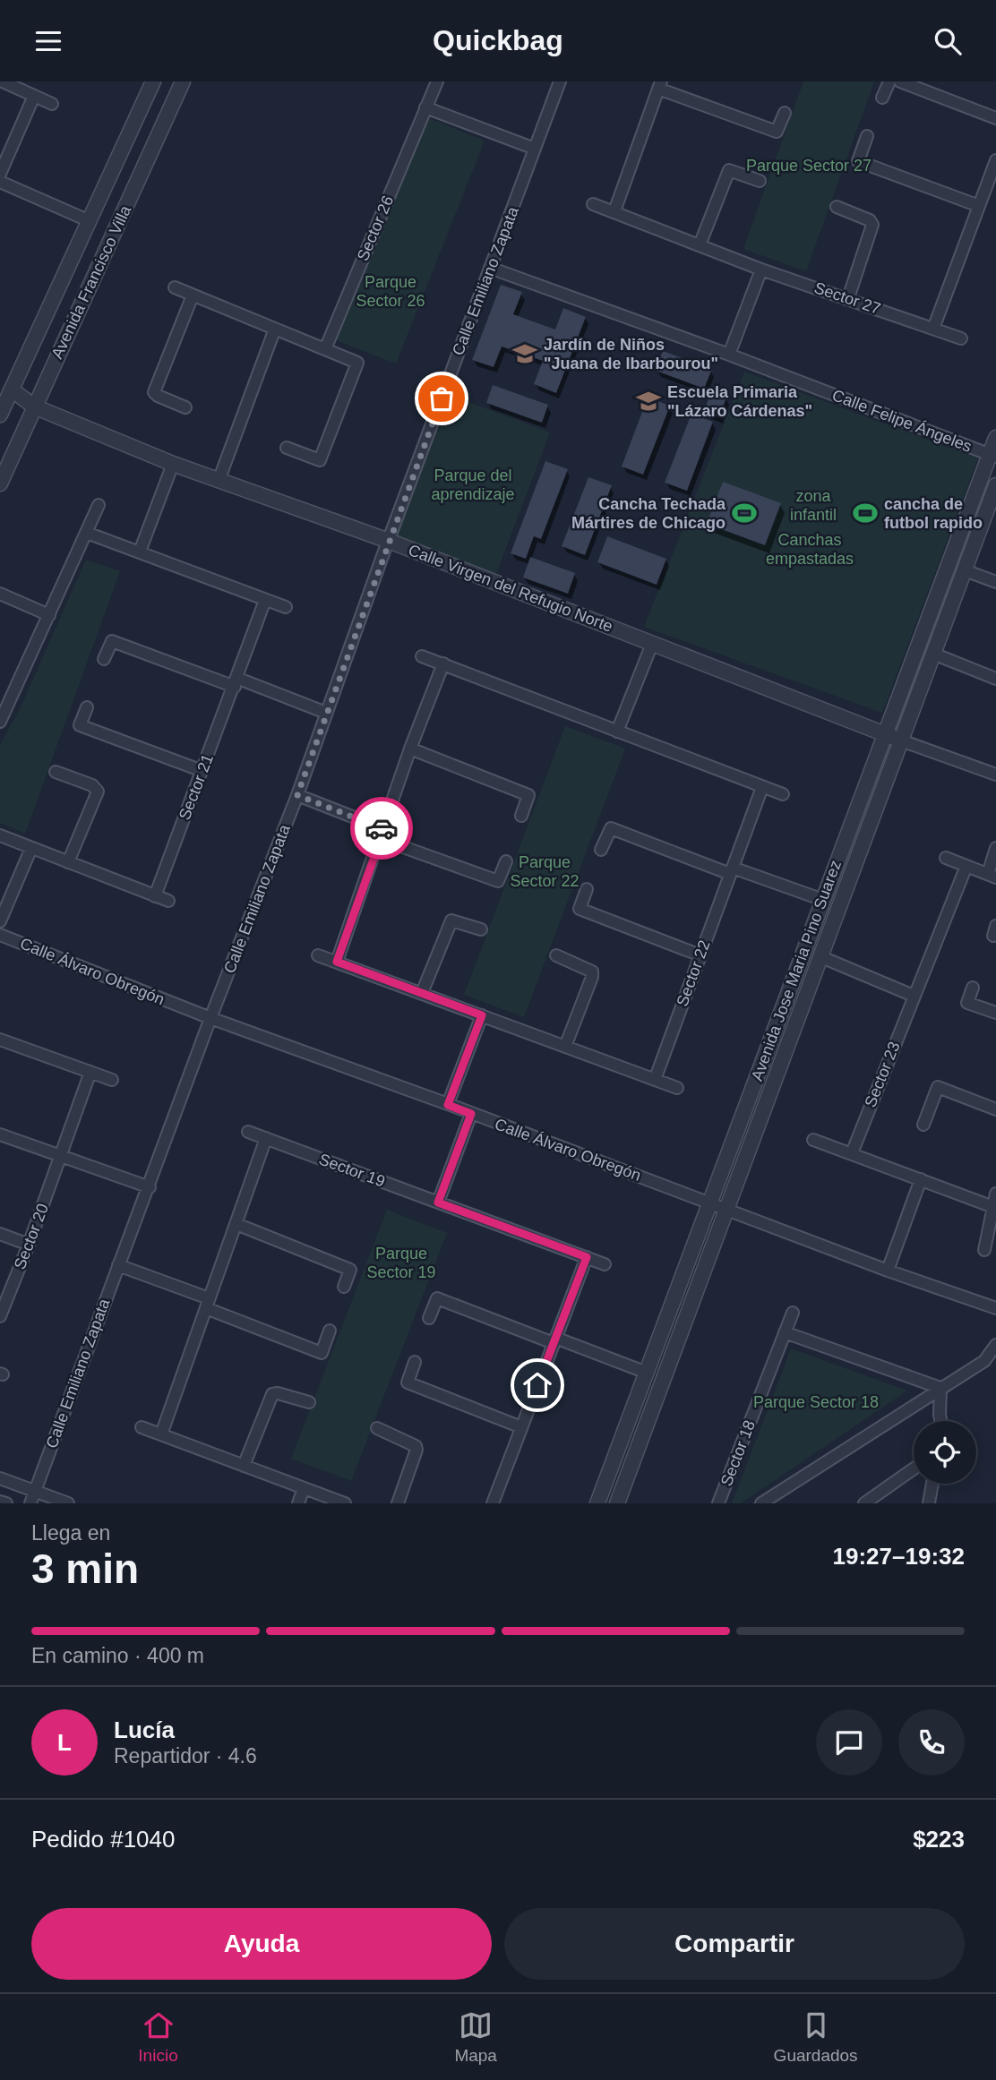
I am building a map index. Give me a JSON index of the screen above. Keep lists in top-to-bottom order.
{
  "streets": {
    "street": [
      "Sector 26",
      "Calle Emiliano Zapata",
      "Avenida Francisco Villa",
      "Sector 27",
      "Calle Felipe Ángeles",
      "Calle Virgen del Refugio Norte",
      "Sector 21",
      "Avenida Jose Maria Pino Suarez",
      "Calle Álvaro Obregón",
      "Sector 22",
      "Sector 23",
      "Sector 19",
      "Sector 20",
      "Sector 18"
    ]
  },
  "crossings": [
    ["Calle Emiliano Zapata", "Calle Felipe Ángeles"],
    ["Calle Emiliano Zapata", "Calle Virgen del Refugio Norte"],
    ["Calle Emiliano Zapata", "Calle Álvaro Obregón"],
    ["Avenida Francisco Villa", "Calle Virgen del Refugio Norte"],
    ["Calle Felipe Ángeles", "Avenida Jose Maria Pino Suarez"],
    ["Calle Virgen del Refugio Norte", "Avenida Jose Maria Pino Suarez"],
    ["Avenida Jose Maria Pino Suarez", "Calle Álvaro Obregón"]
  ],
  "parks": [
    "Parque Sector 27",
    "Parque Sector 26",
    "Parque del aprendizaje",
    "zona infantil",
    "Canchas empastadas",
    "Parque Sector 22",
    "Parque Sector 19",
    "Parque Sector 18"
  ],
  "places": {
    "school or university": ["Jardín de Niños \"Juana de Ibarbourou\"", "Escuela Primaria \"Lázaro Cárdenas\""],
    "sports": ["Cancha Techada Mártires de Chicago", "cancha de futbol rapido"]
  },
  "page": {
    "header": "Quickbag",
    "heading": ["3 min", "Llega en", "19:27–19:32"],
    "panel": [
      "Lucía",
      "Repartidor · 4.6",
      "Pedido #1040",
      "$223"
    ],
    "bar": "En camino · 400 m",
    "round": "L",
    "buttons": ["Ayuda", "Compartir"],
    "tabs": ["Inicio", "Mapa", "Guardados"]
  }
}
